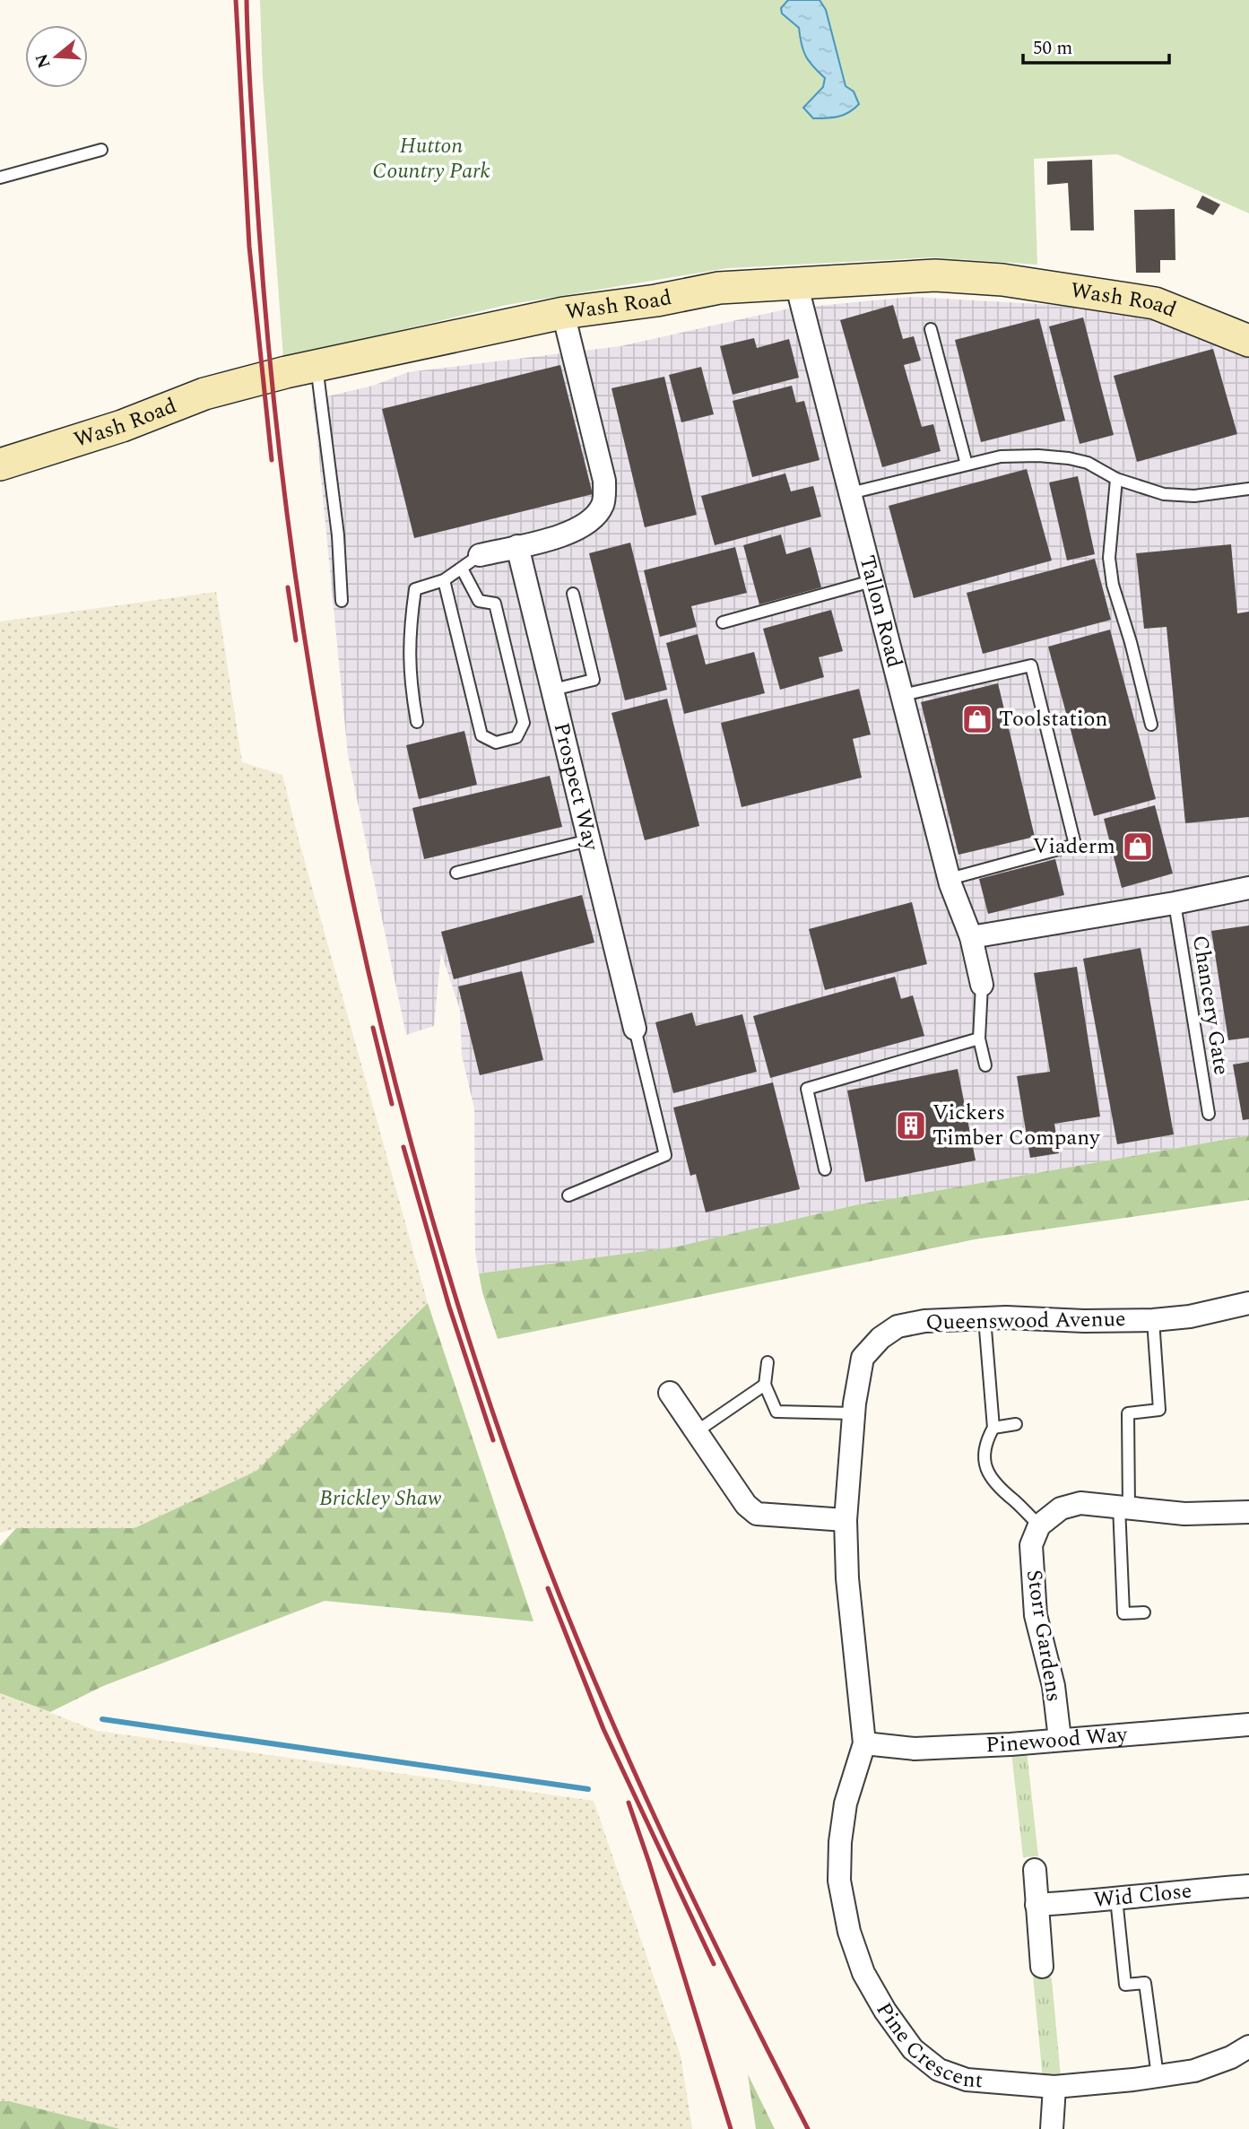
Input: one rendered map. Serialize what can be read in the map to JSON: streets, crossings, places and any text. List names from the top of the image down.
{
  "streets": {
    "street": [
      "Wash Road",
      "Tallon Road",
      "Prospect Way",
      "Queenswood Avenue",
      "Storr Gardens",
      "Pinewood Way",
      "Wid Close",
      "Pine Crescent"
    ],
    "lane": ["Chancery Gate"]
  },
  "crossings": [
    ["Wash Road", "Tallon Road"],
    ["Queenswood Avenue", "Pinewood Way"],
    ["Queenswood Avenue", "Pine Crescent"],
    ["Storr Gardens", "Pinewood Way"],
    ["Pinewood Way", "Pine Crescent"]
  ],
  "parks": ["Hutton Country Park", "Brickley Shaw"],
  "places": {
    "shop": ["Toolstation", "Viaderm"],
    "building": ["Vickers Timber Company"]
  },
  "scale_bar": "50 m",
  "north": "left"
}
